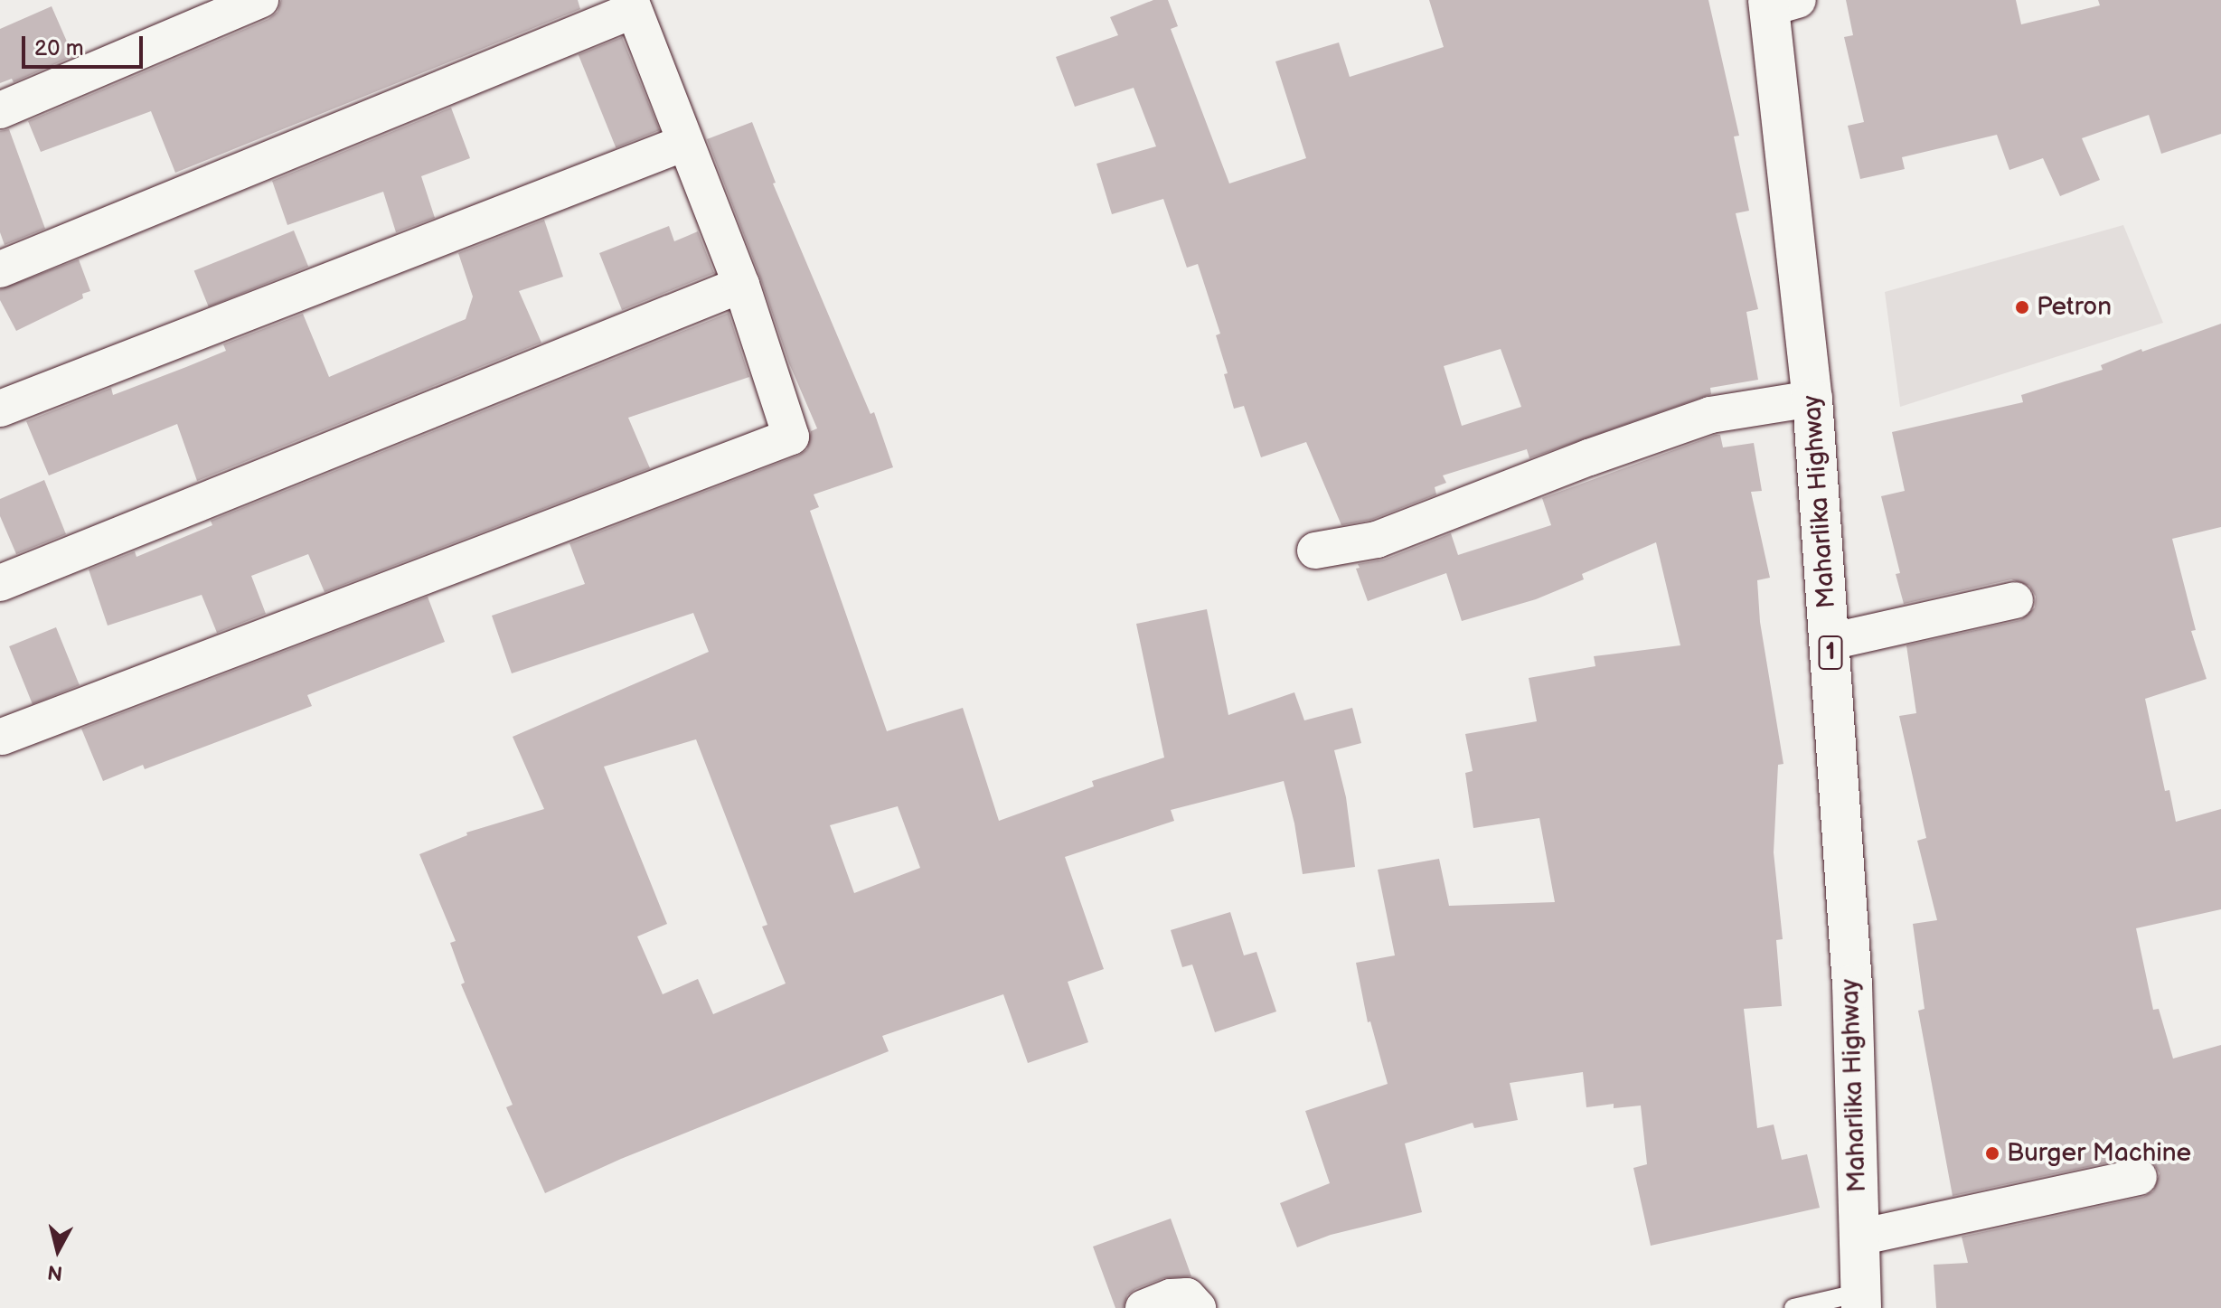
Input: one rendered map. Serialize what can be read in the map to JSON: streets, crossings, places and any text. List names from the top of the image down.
{
  "streets": {
    "highway": ["Maharlika Highway", "1"]
  },
  "places": ["Petron", "Burger Machine"],
  "scale_bar": "20 m",
  "north": "bottom"
}
